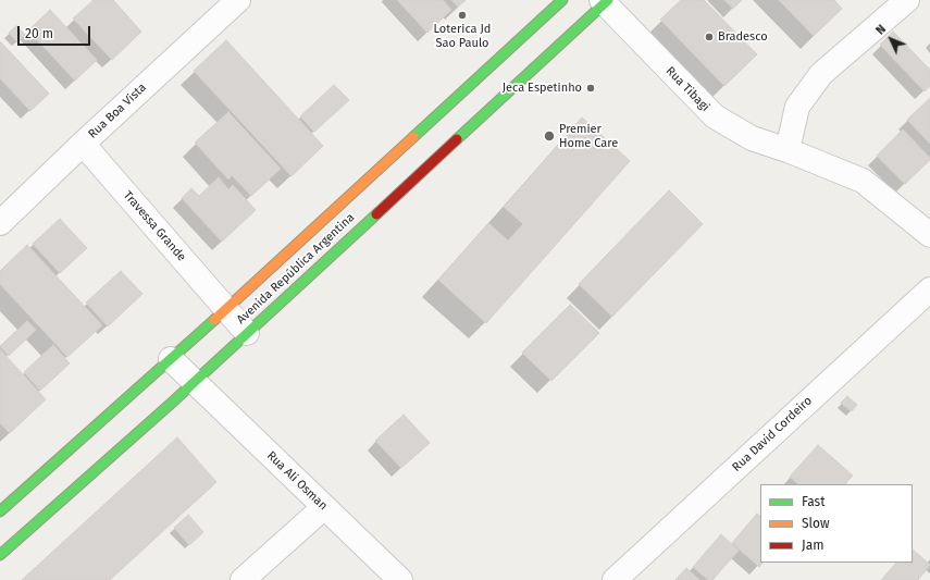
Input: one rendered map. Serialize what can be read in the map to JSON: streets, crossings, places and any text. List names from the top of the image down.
{
  "streets": {
    "main road": ["Avenida República Argentina"],
    "street": [
      "Rua Tibagi",
      "Rua Boa Vista",
      "Travessa Grande",
      "Rua David Cordeiro",
      "Rua Ali Osman"
    ]
  },
  "crossings": [
    ["Rua Tibagi", "Avenida República Argentina"],
    ["Rua Boa Vista", "Travessa Grande"],
    ["Travessa Grande", "Avenida República Argentina"],
    ["Avenida República Argentina", "Rua Ali Osman"]
  ],
  "places": [
    "Loterica Jd Sao Paulo",
    "Bradesco",
    "Jeca Espetinho",
    "Premier Home Care"
  ],
  "legend": ["Fast", "Slow", "Jam"],
  "scale_bar": "20 m",
  "north": "top left"
}
